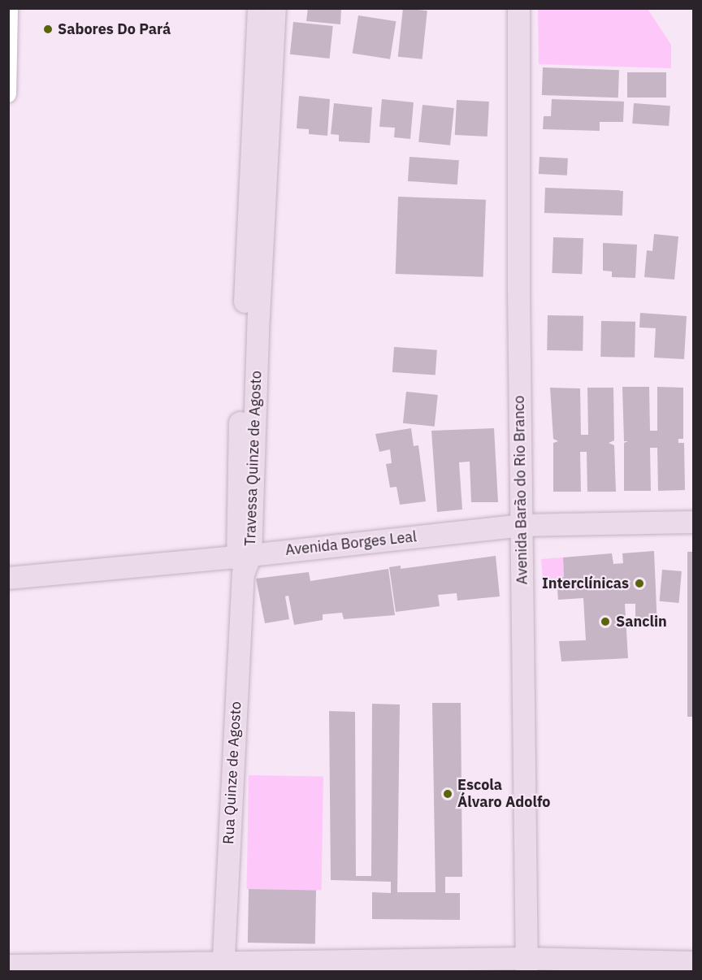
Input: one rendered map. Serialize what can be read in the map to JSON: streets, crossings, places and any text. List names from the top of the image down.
{
  "streets": {
    "street": [
      "Travessa Quinze de Agosto",
      "Avenida Barão do Rio Branco",
      "Avenida Borges Leal",
      "Rua Quinze de Agosto"
    ]
  },
  "crossings": [
    ["Travessa Quinze de Agosto", "Avenida Borges Leal"],
    ["Travessa Quinze de Agosto", "Rua Quinze de Agosto"],
    ["Avenida Barão do Rio Branco", "Avenida Borges Leal"],
    ["Avenida Borges Leal", "Rua Quinze de Agosto"]
  ],
  "places": [
    "Sabores Do Pará",
    "Interclínicas",
    "Sanclin",
    "Escola Álvaro Adolfo"
  ]
}
